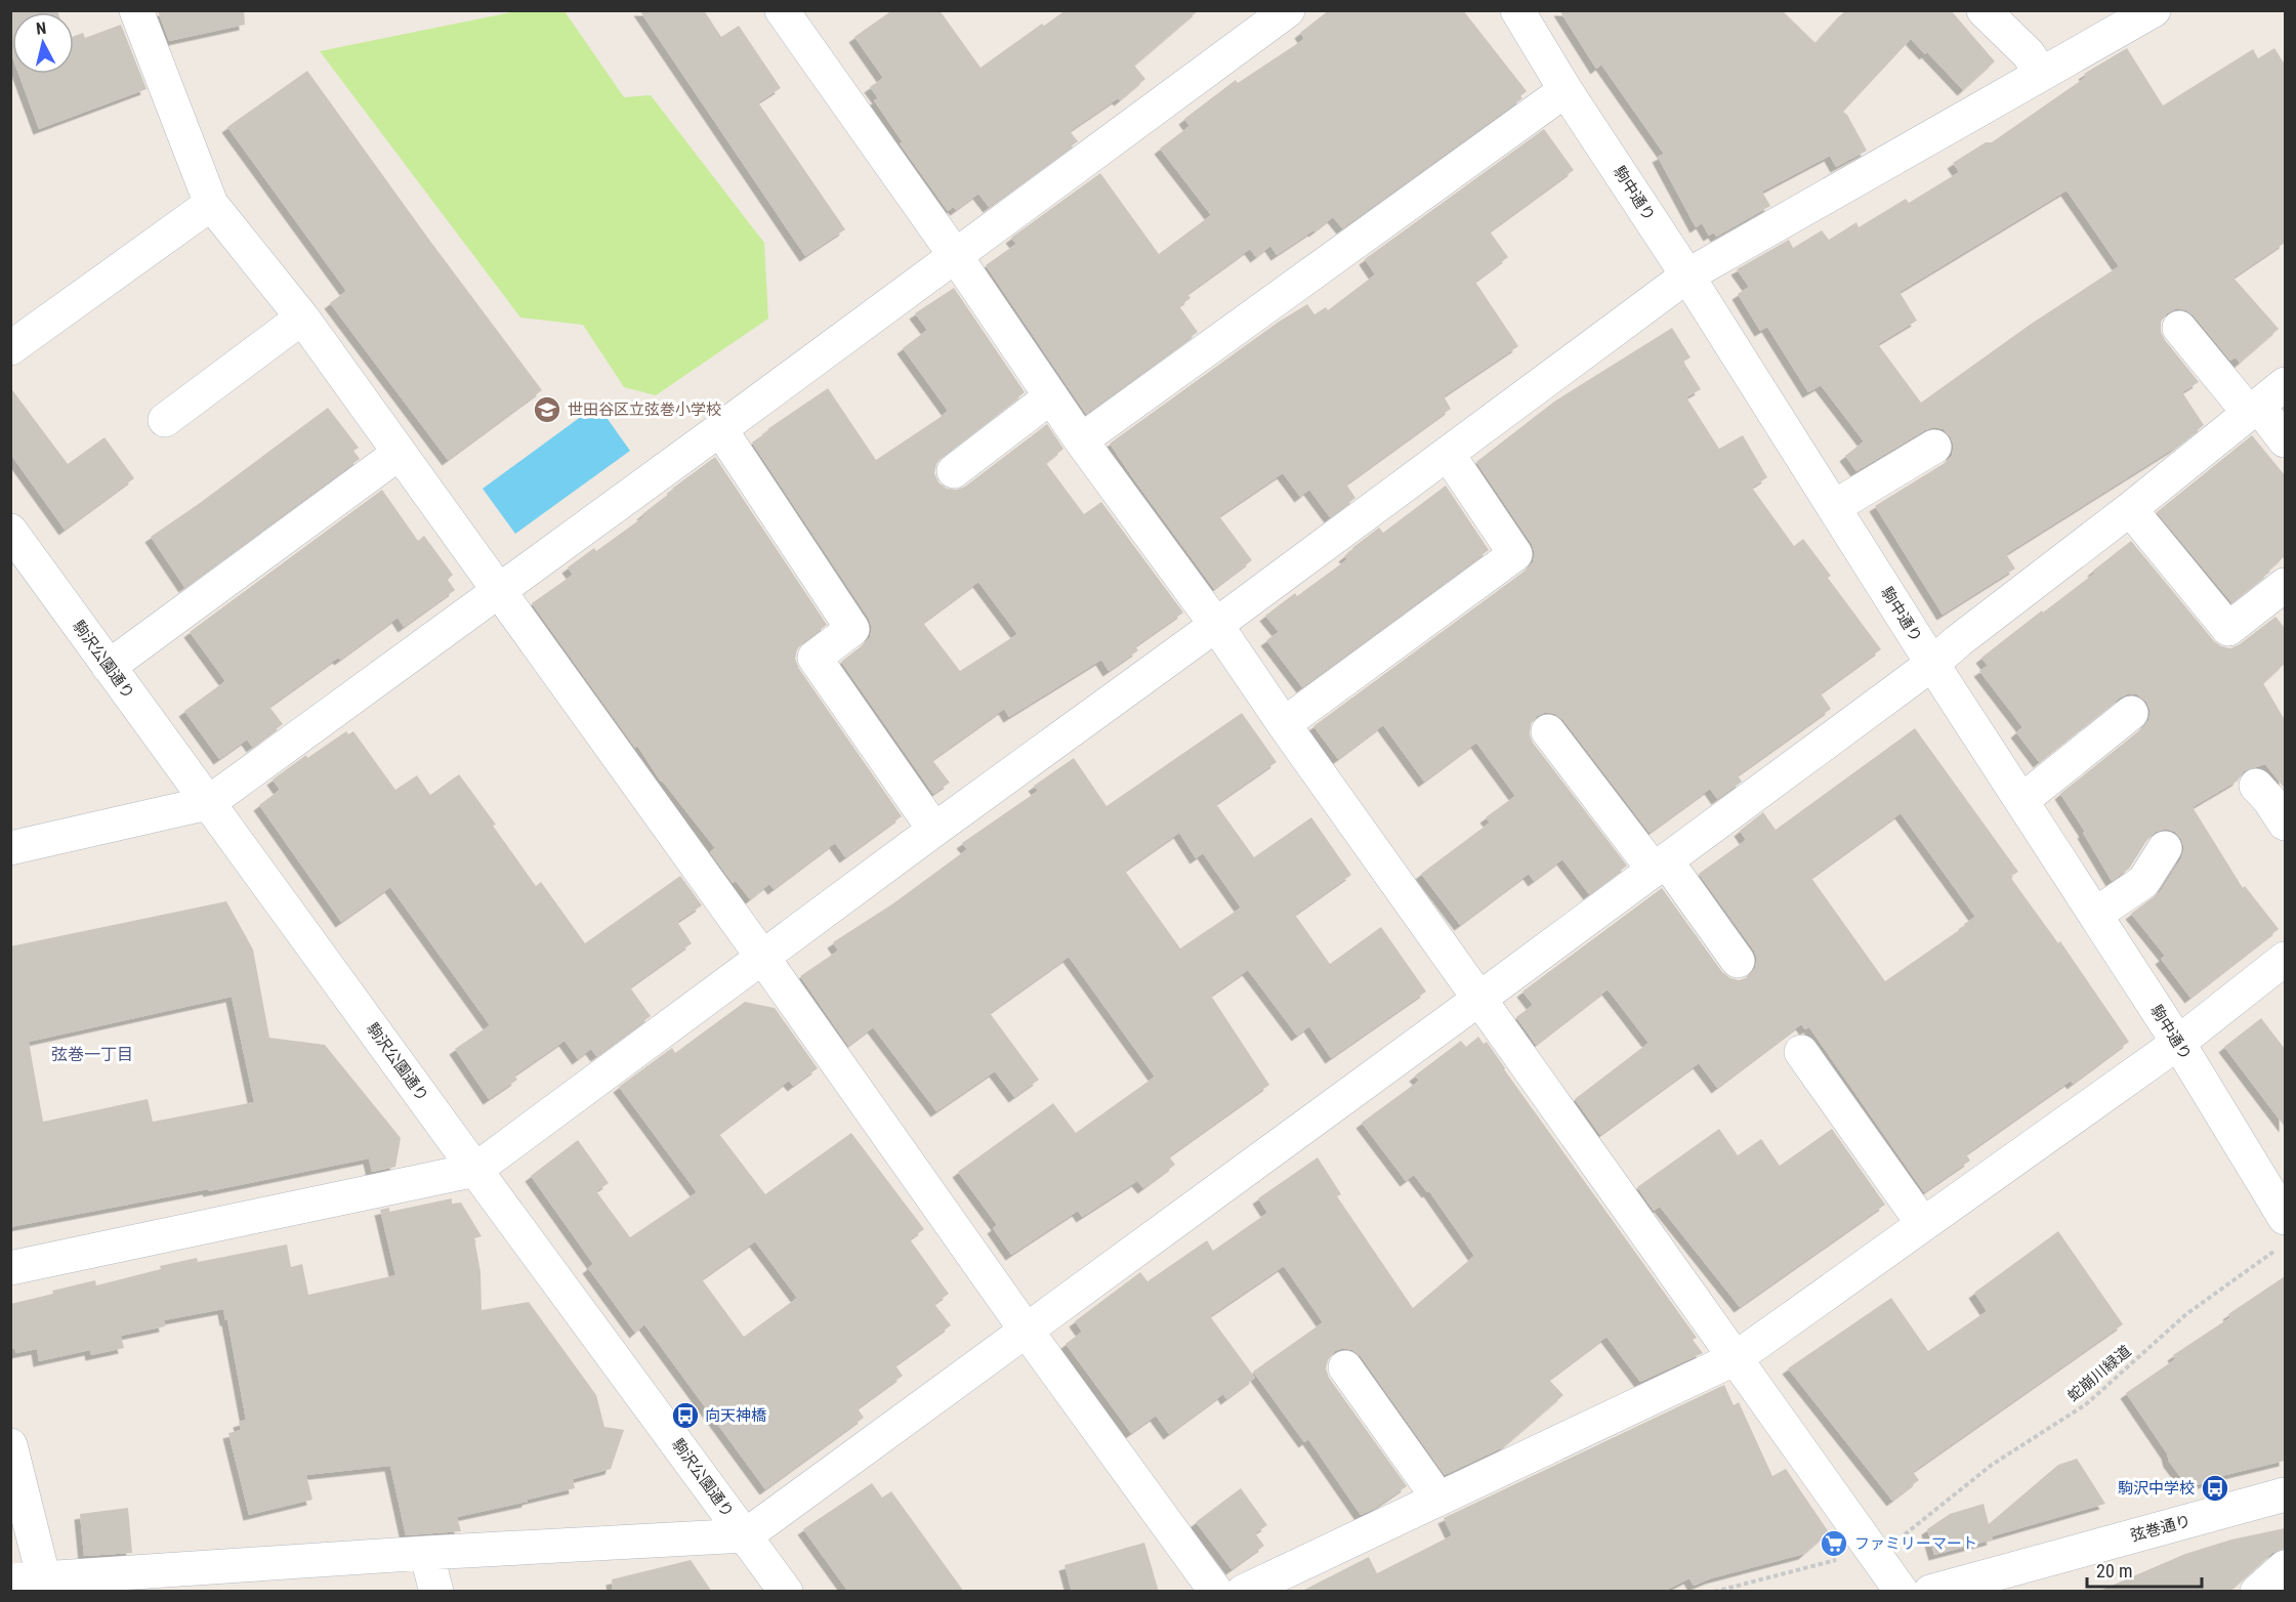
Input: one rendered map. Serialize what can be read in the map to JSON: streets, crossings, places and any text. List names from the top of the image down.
{
  "streets": {
    "street": ["駒中通り", "駒沢公園通り", "弦巻通り"],
    "path": ["蛇崩川緑道"]
  },
  "districts": ["弦巻一丁目"],
  "places": {
    "school or university": ["世田谷区立弦巻小学校"],
    "bus stop": ["向天神橋", "駒沢中学校"],
    "supermarket": ["ファミリーマート"]
  },
  "scale_bar": "20 m",
  "north": "top"
}
